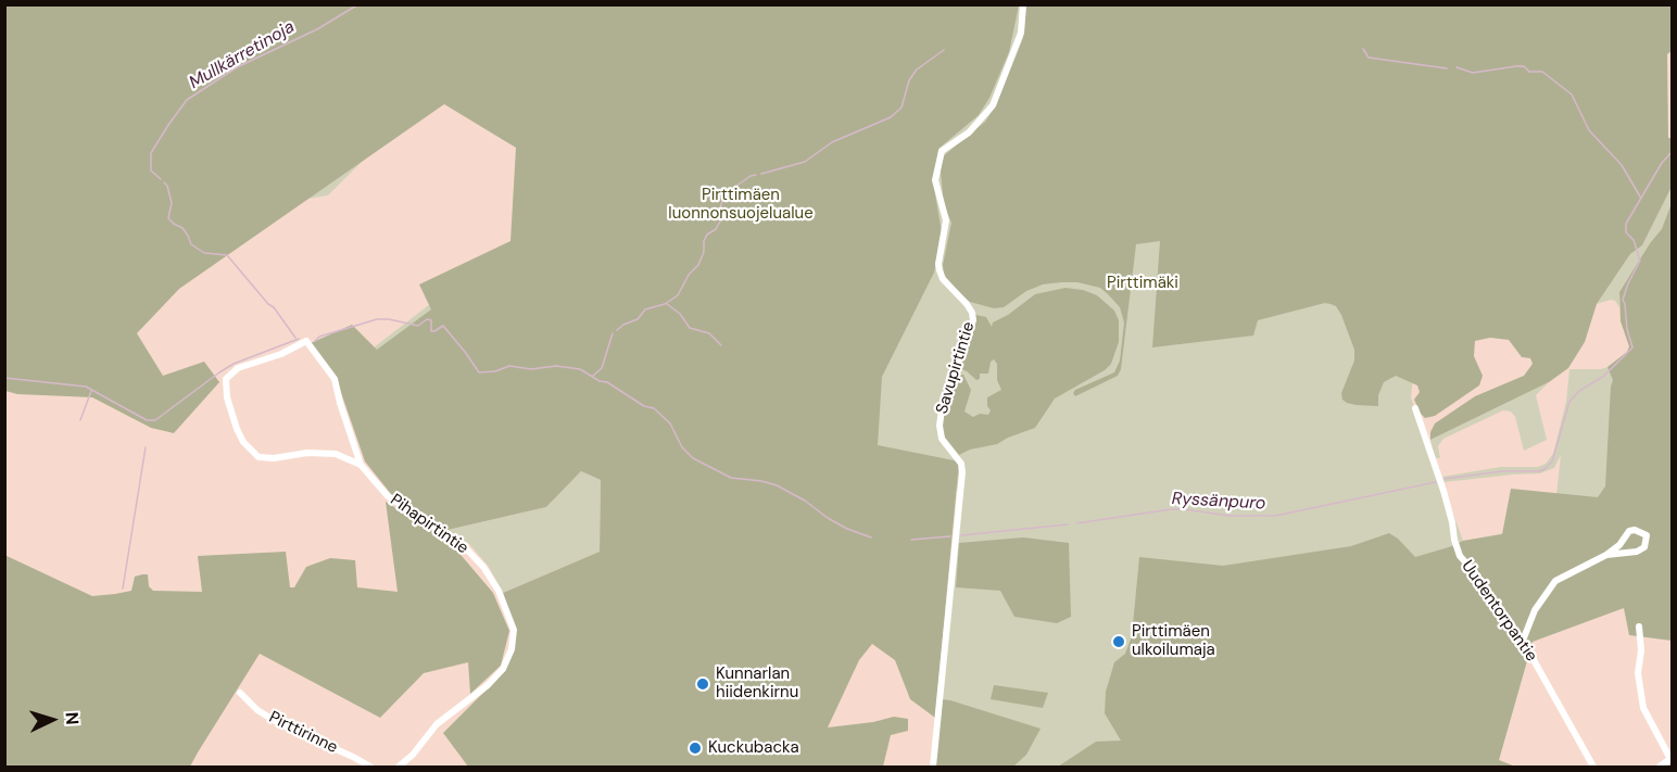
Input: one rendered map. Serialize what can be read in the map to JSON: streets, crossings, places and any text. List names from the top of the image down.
{
  "streets": {
    "street": [
      "Savupirtintie",
      "Pihapirtintie",
      "Uudentorpantie",
      "Pirttirinne"
    ]
  },
  "water": ["Mullkärretinoja", "Ryssänpuro"],
  "parks": ["Pirttimäen luonnonsuojelualue", "Pirttimäki"],
  "places": ["Pirttimäen ulkoilumaja", "Kunnarlan hiidenkirnu", "Kuckubacka"],
  "north": "right"
}
